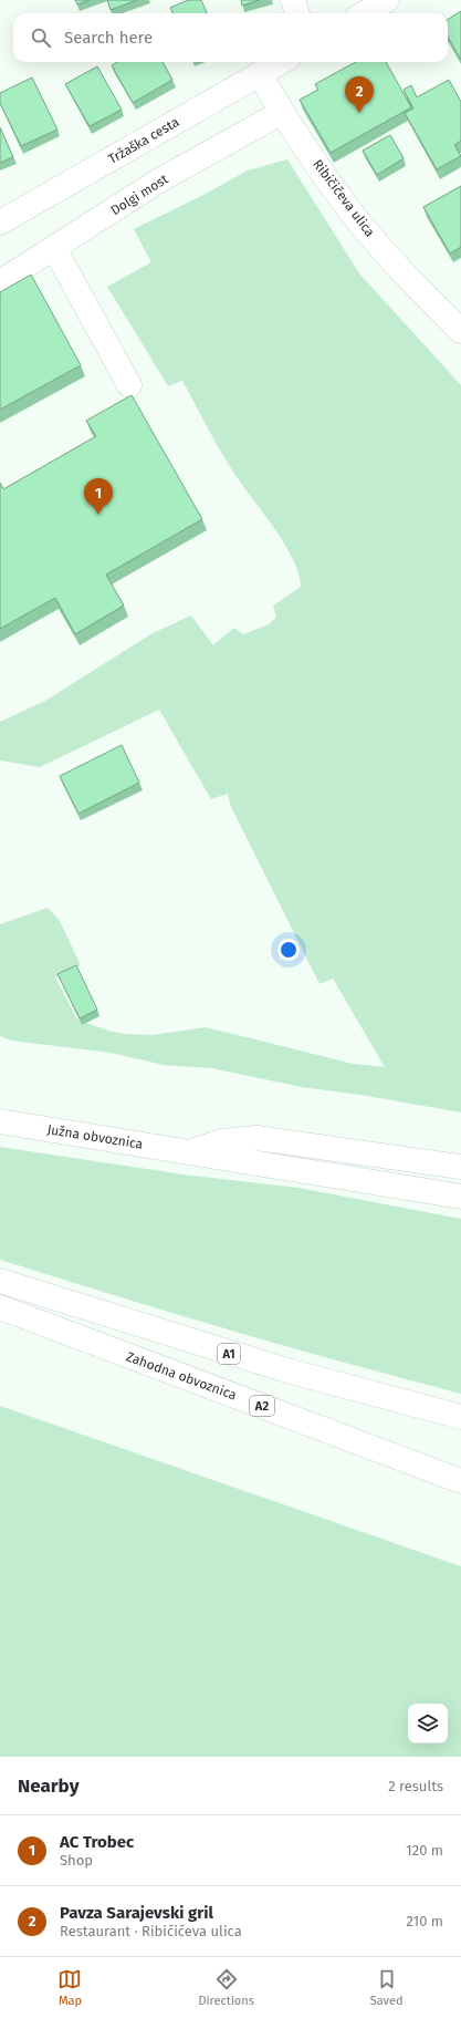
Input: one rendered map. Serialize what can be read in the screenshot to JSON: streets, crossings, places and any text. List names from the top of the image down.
{
  "streets": {
    "main road": [
      "Tržaška cesta",
      "Dolgi most",
      "Ribičičeva ulica",
      "Južna obvoznica",
      "A1",
      "Zahodna obvoznica",
      "A2"
    ]
  },
  "crossings": [
    ["Tržaška cesta", "Ribičičeva ulica"],
    ["Dolgi most", "Ribičičeva ulica"]
  ],
  "page": {
    "search": "Search here",
    "pins": ["2", "1"],
    "heading": ["Nearby", "2 results"],
    "list": [
      {
        "mark": "1",
        "name": "AC Trobec",
        "note": "Shop",
        "value": "120 m"
      },
      {
        "mark": "2",
        "name": "Pavza Sarajevski gril",
        "note": "Restaurant · Ribičičeva ulica",
        "value": "210 m"
      }
    ],
    "nav": ["Map", "Directions", "Saved"]
  }
}
